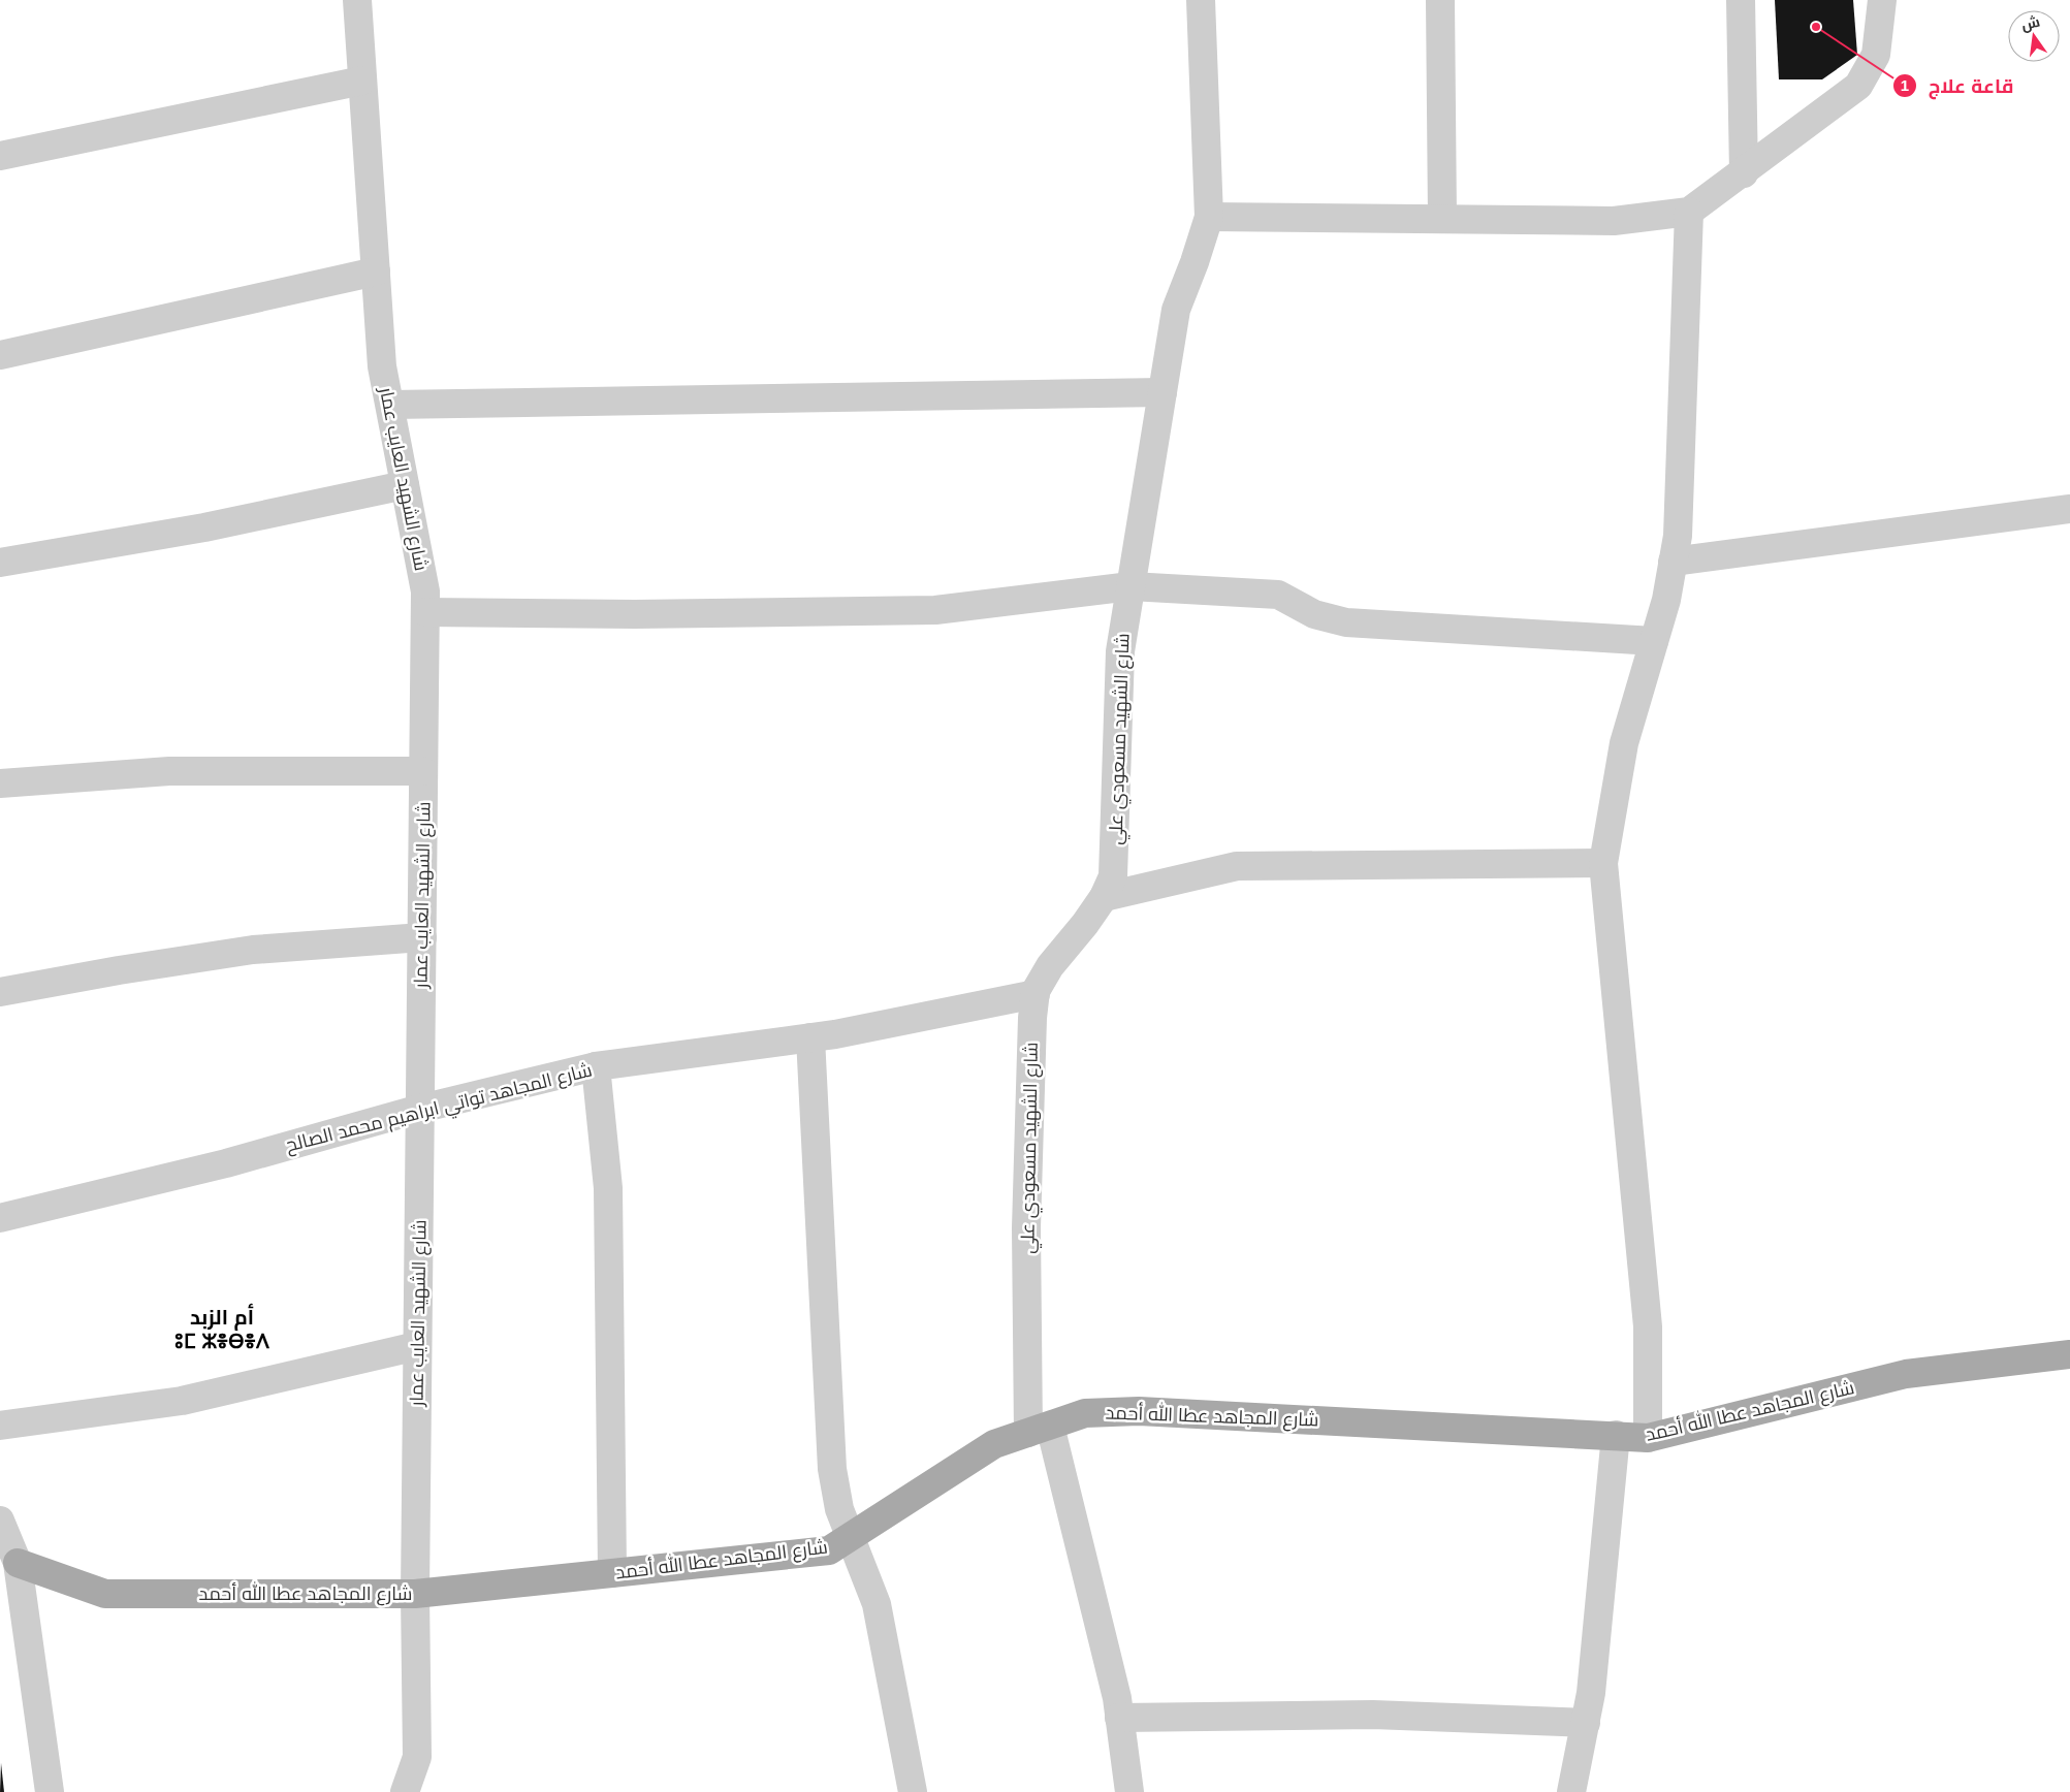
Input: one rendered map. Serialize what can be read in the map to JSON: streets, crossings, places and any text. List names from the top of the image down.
{
  "streets": {
    "main road": ["شارع المجاهد عطا الله أحمد"],
    "street": ["شارع الشهيد العايب عمار", "شارع الشهيد مسعودي علي", "شارع المجاهد تواتي ابراهيم محمد الصالح"]
  },
  "crossings": [
    ["شارع الشهيد العايب عمار", "شارع المجاهد تواتي ابراهيم محمد الصالح"],
    ["شارع الشهيد العايب عمار", "شارع المجاهد عطا الله أحمد"],
    ["شارع الشهيد مسعودي علي", "شارع المجاهد تواتي ابراهيم محمد الصالح"],
    ["شارع الشهيد مسعودي علي", "شارع المجاهد عطا الله أحمد"]
  ],
  "districts": ["أم الزبد ⵓⵎ ⵣⴻⴱⴻⴷ"],
  "places": ["قاعة علاج"],
  "north": "top"
}
